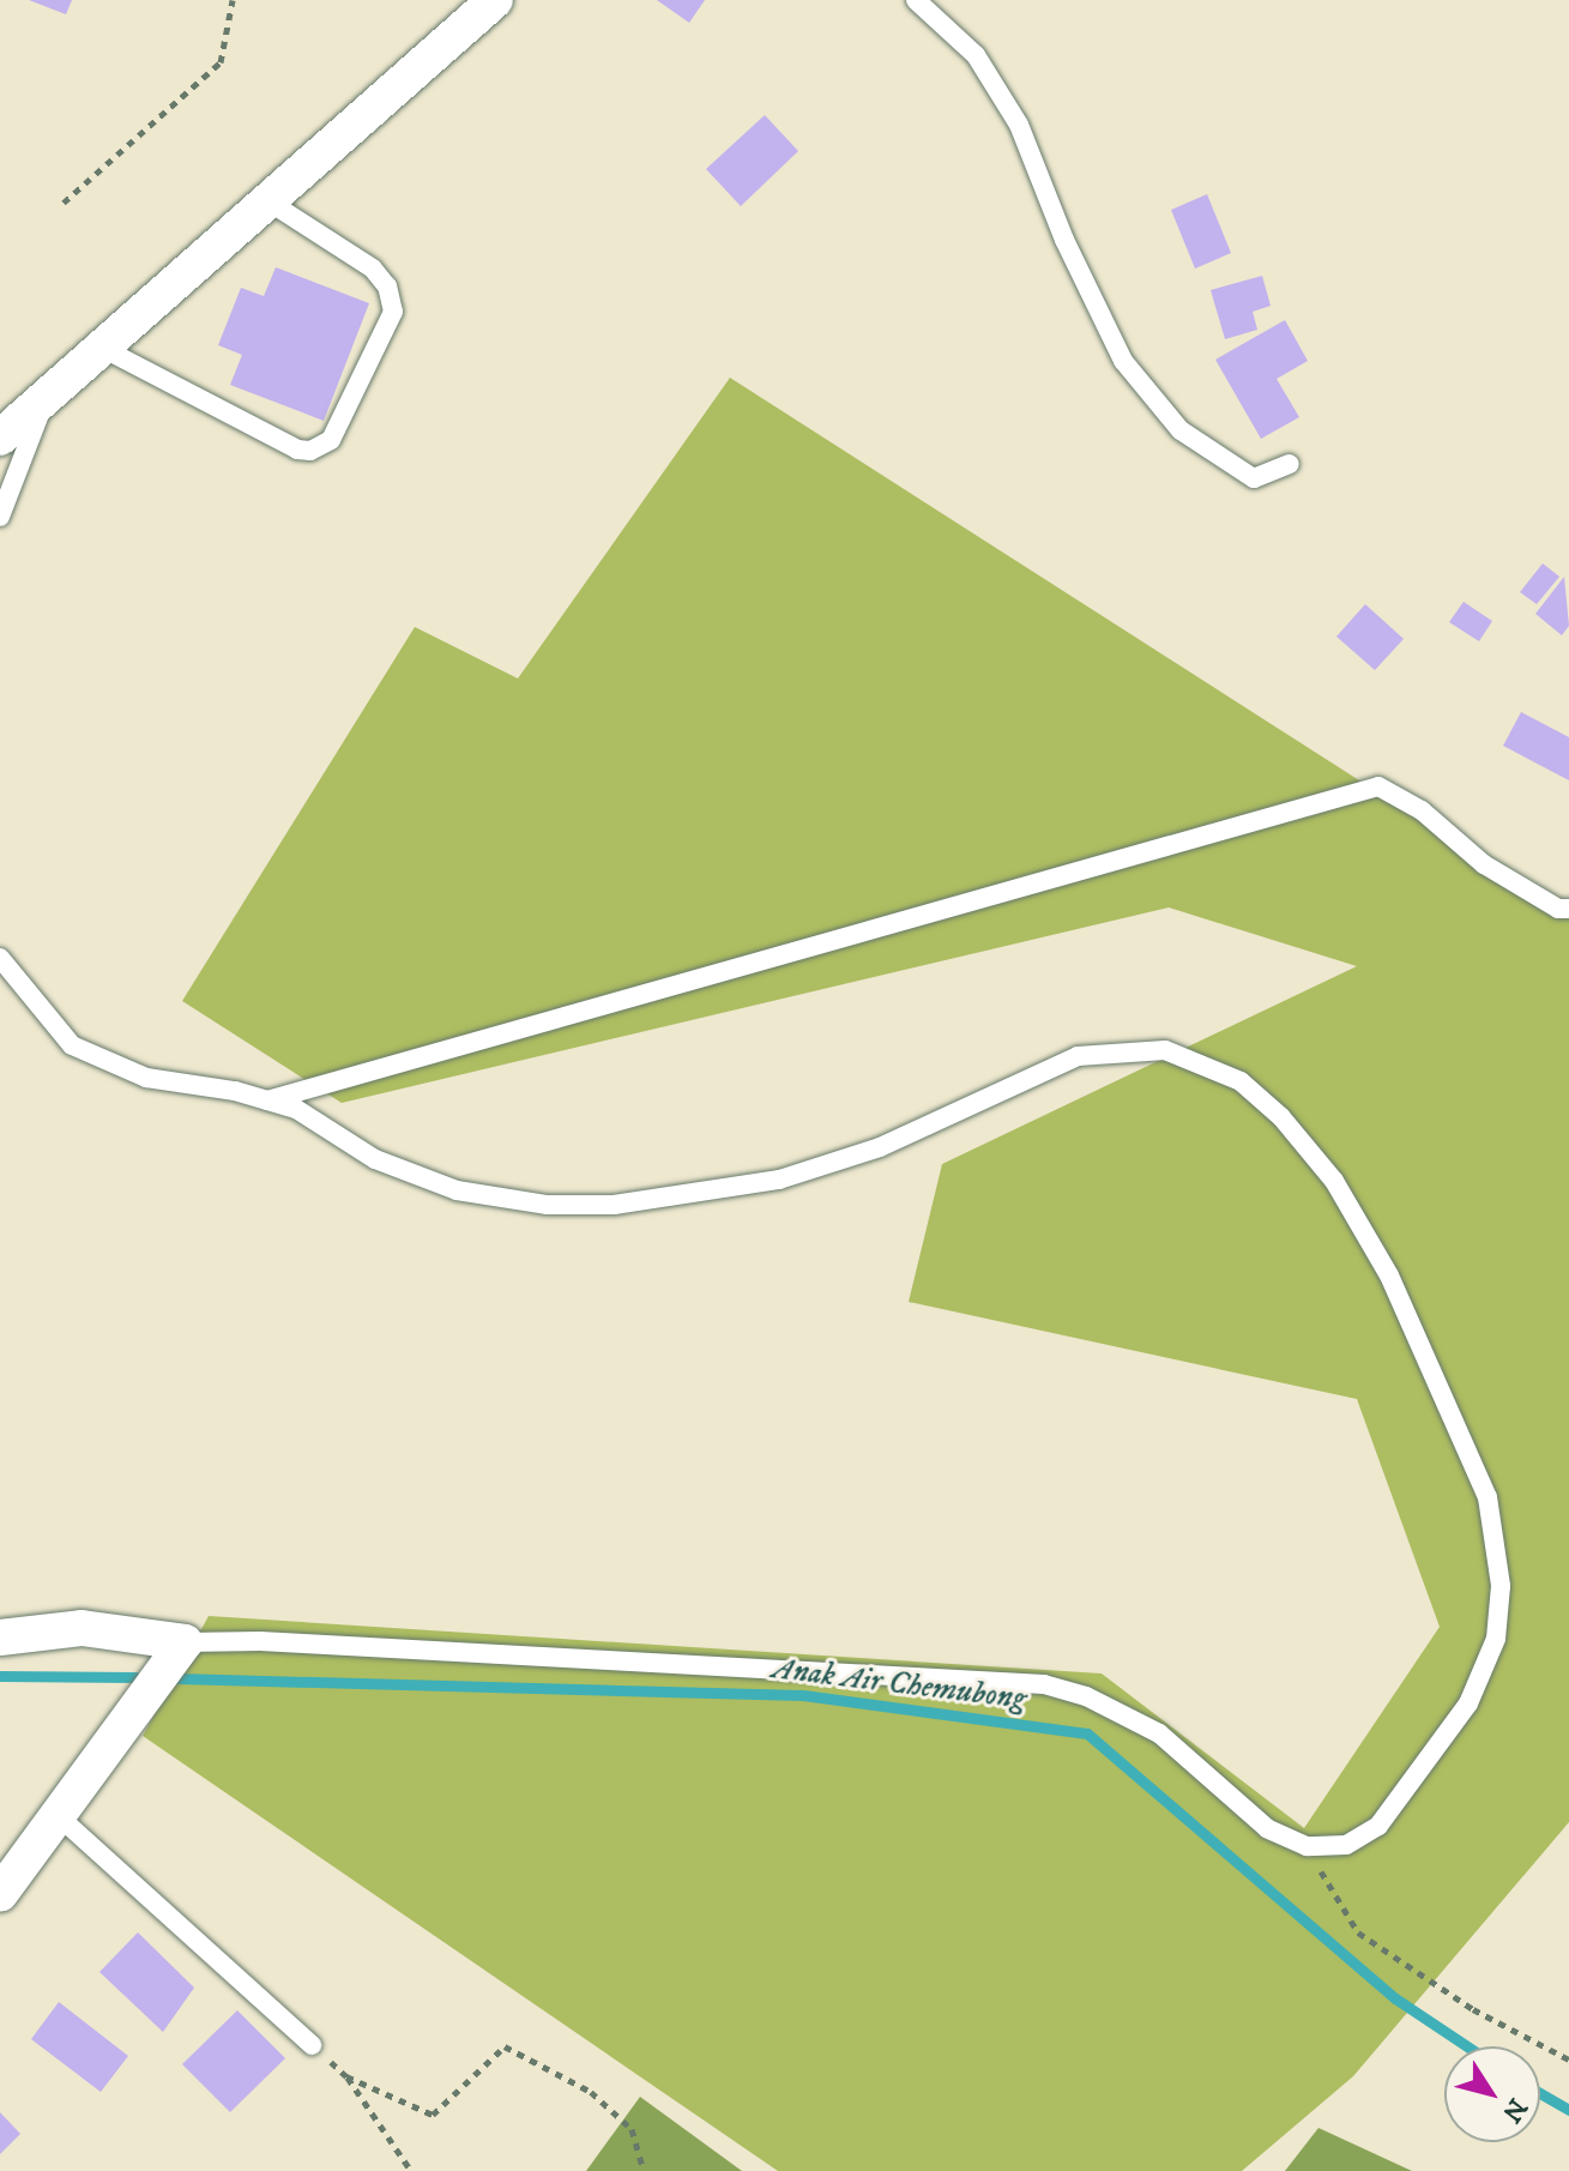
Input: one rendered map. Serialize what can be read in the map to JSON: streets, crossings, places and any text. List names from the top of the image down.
{
  "water": ["Anak Air Chemubong"],
  "north": "bottom right"
}
